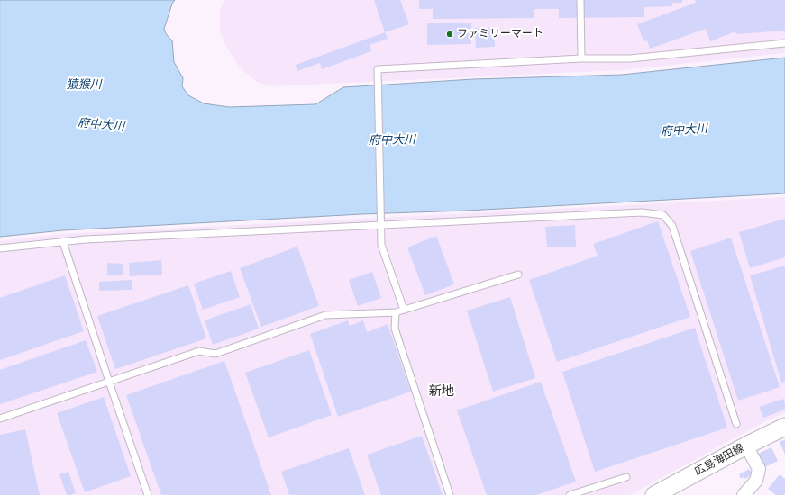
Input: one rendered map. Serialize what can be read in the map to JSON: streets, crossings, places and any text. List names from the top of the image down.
{
  "streets": {
    "main road": ["広島海田線"]
  },
  "districts": ["新地"],
  "water": ["猿猴川", "府中大川"],
  "places": ["ファミリーマート"]
}
